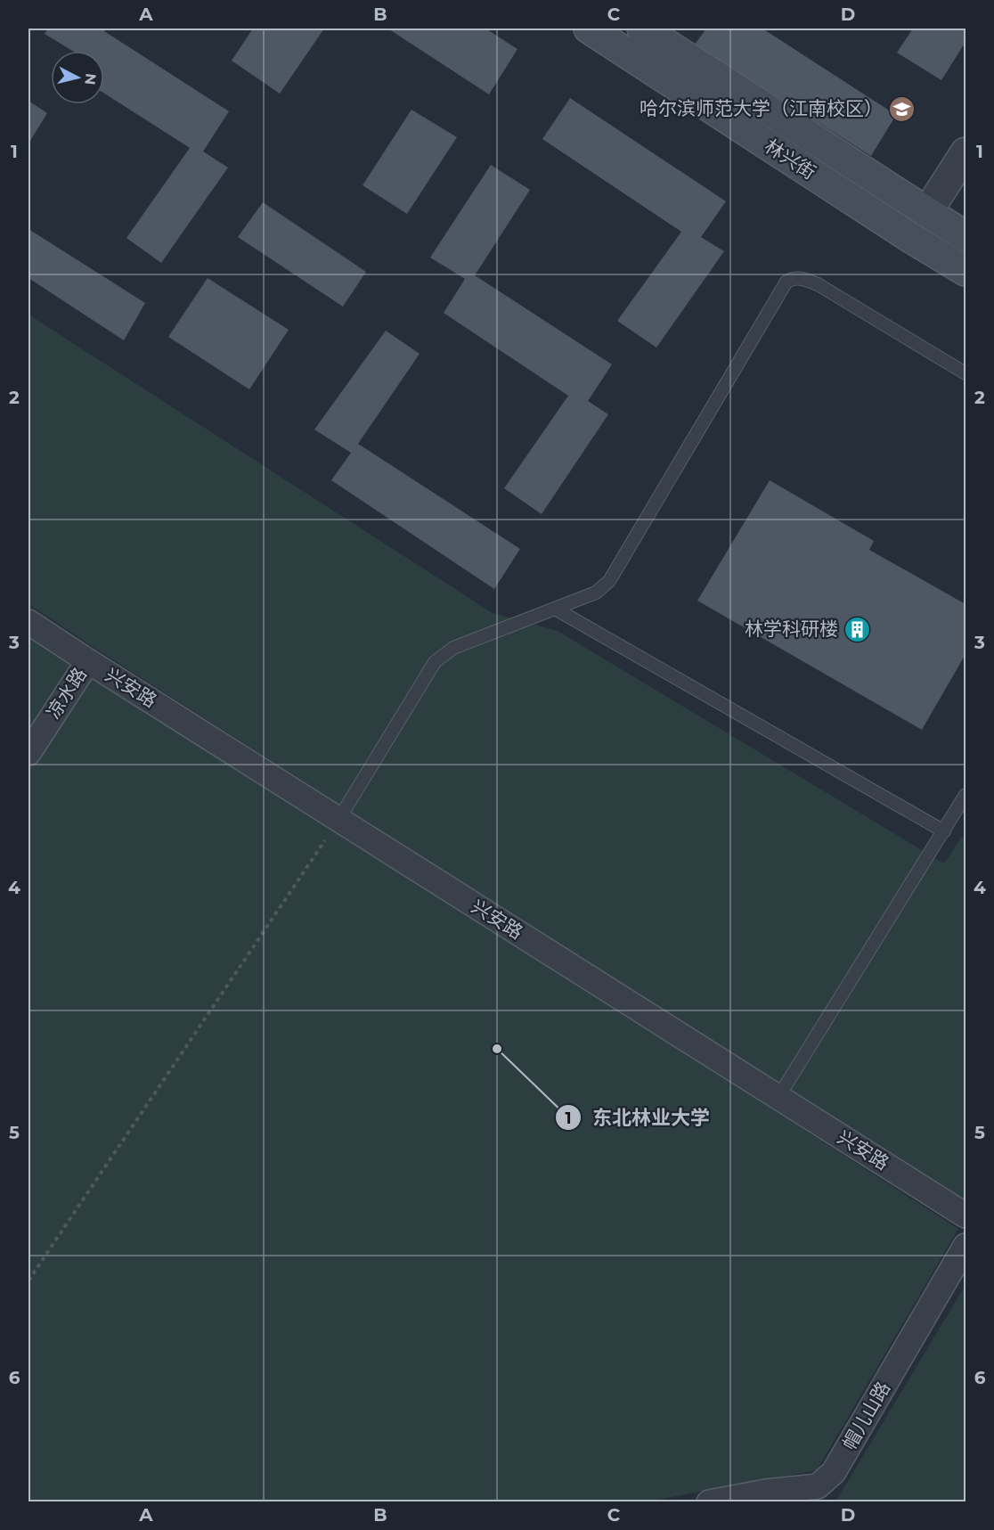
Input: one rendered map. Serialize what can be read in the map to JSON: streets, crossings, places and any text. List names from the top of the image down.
{
  "streets": {
    "main road": ["林兴街"],
    "street": ["兴安路", "凉水路", "帽儿山路"]
  },
  "crossings": [
    ["兴安路", "凉水路"]
  ],
  "places": {
    "school or university": ["哈尔滨师范大学（江南校区）"],
    "building": ["林学科研楼"],
    "other": ["东北林业大学"]
  },
  "north": "right",
  "grid": {
    "columns": [
      "A",
      "B",
      "C",
      "D"
    ],
    "rows": [
      "1",
      "2",
      "3",
      "4",
      "5",
      "6"
    ]
  }
}
